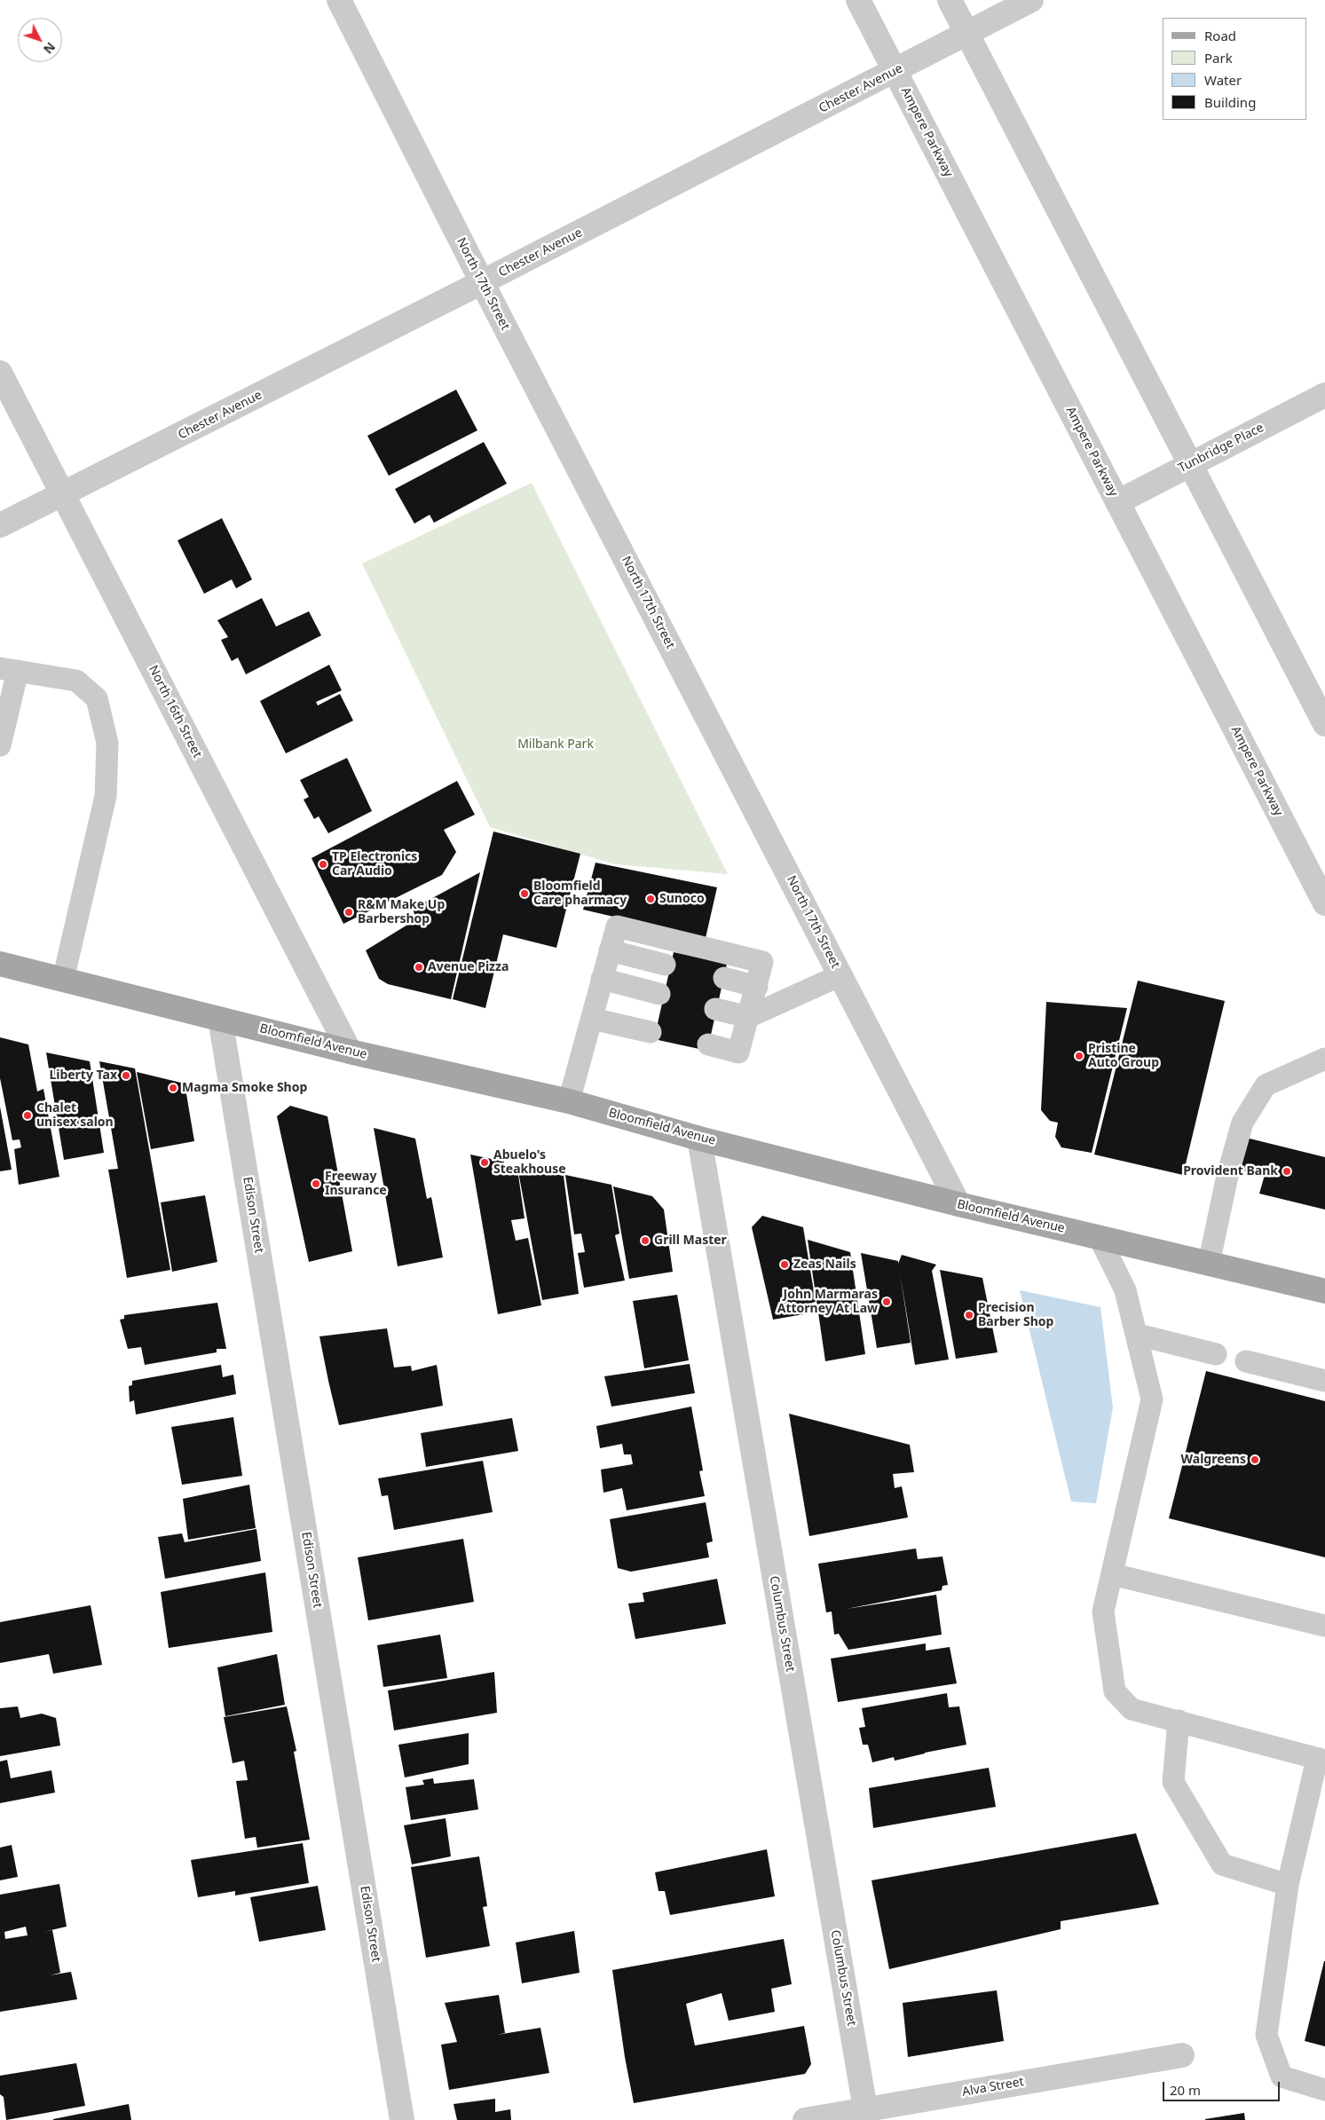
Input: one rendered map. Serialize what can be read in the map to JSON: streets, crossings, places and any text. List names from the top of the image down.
{
  "streets": {
    "main road": ["Bloomfield Avenue"],
    "street": [
      "Chester Avenue",
      "Ampere Parkway",
      "North 17th Street",
      "Tunbridge Place",
      "North 16th Street",
      "Edison Street",
      "Columbus Street",
      "Alva Street"
    ]
  },
  "crossings": [
    ["Chester Avenue", "Ampere Parkway"],
    ["Chester Avenue", "North 17th Street"],
    ["Chester Avenue", "North 16th Street"],
    ["Ampere Parkway", "Tunbridge Place"],
    ["North 17th Street", "Bloomfield Avenue"],
    ["North 16th Street", "Bloomfield Avenue"],
    ["Bloomfield Avenue", "Edison Street"],
    ["Bloomfield Avenue", "Columbus Street"],
    ["Columbus Street", "Alva Street"]
  ],
  "parks": ["Milbank Park"],
  "places": [
    "TP Electronics Car Audio",
    "Bloomfield Care pharmacy",
    "Sunoco",
    "R&M Make Up Barbershop",
    "Avenue Pizza",
    "Pristine Auto Group",
    "Liberty Tax",
    "Magma Smoke Shop",
    "Chalet unisex salon",
    "Abuelo's Steakhouse",
    "Provident Bank",
    "Freeway Insurance",
    "Grill Master",
    "Zeas Nails",
    "John Marmaras Attorney At Law",
    "Precision Barber Shop",
    "Walgreens"
  ],
  "legend": [
    "Road",
    "Park",
    "Water",
    "Building"
  ],
  "scale_bar": "20 m",
  "north": "bottom right"
}
